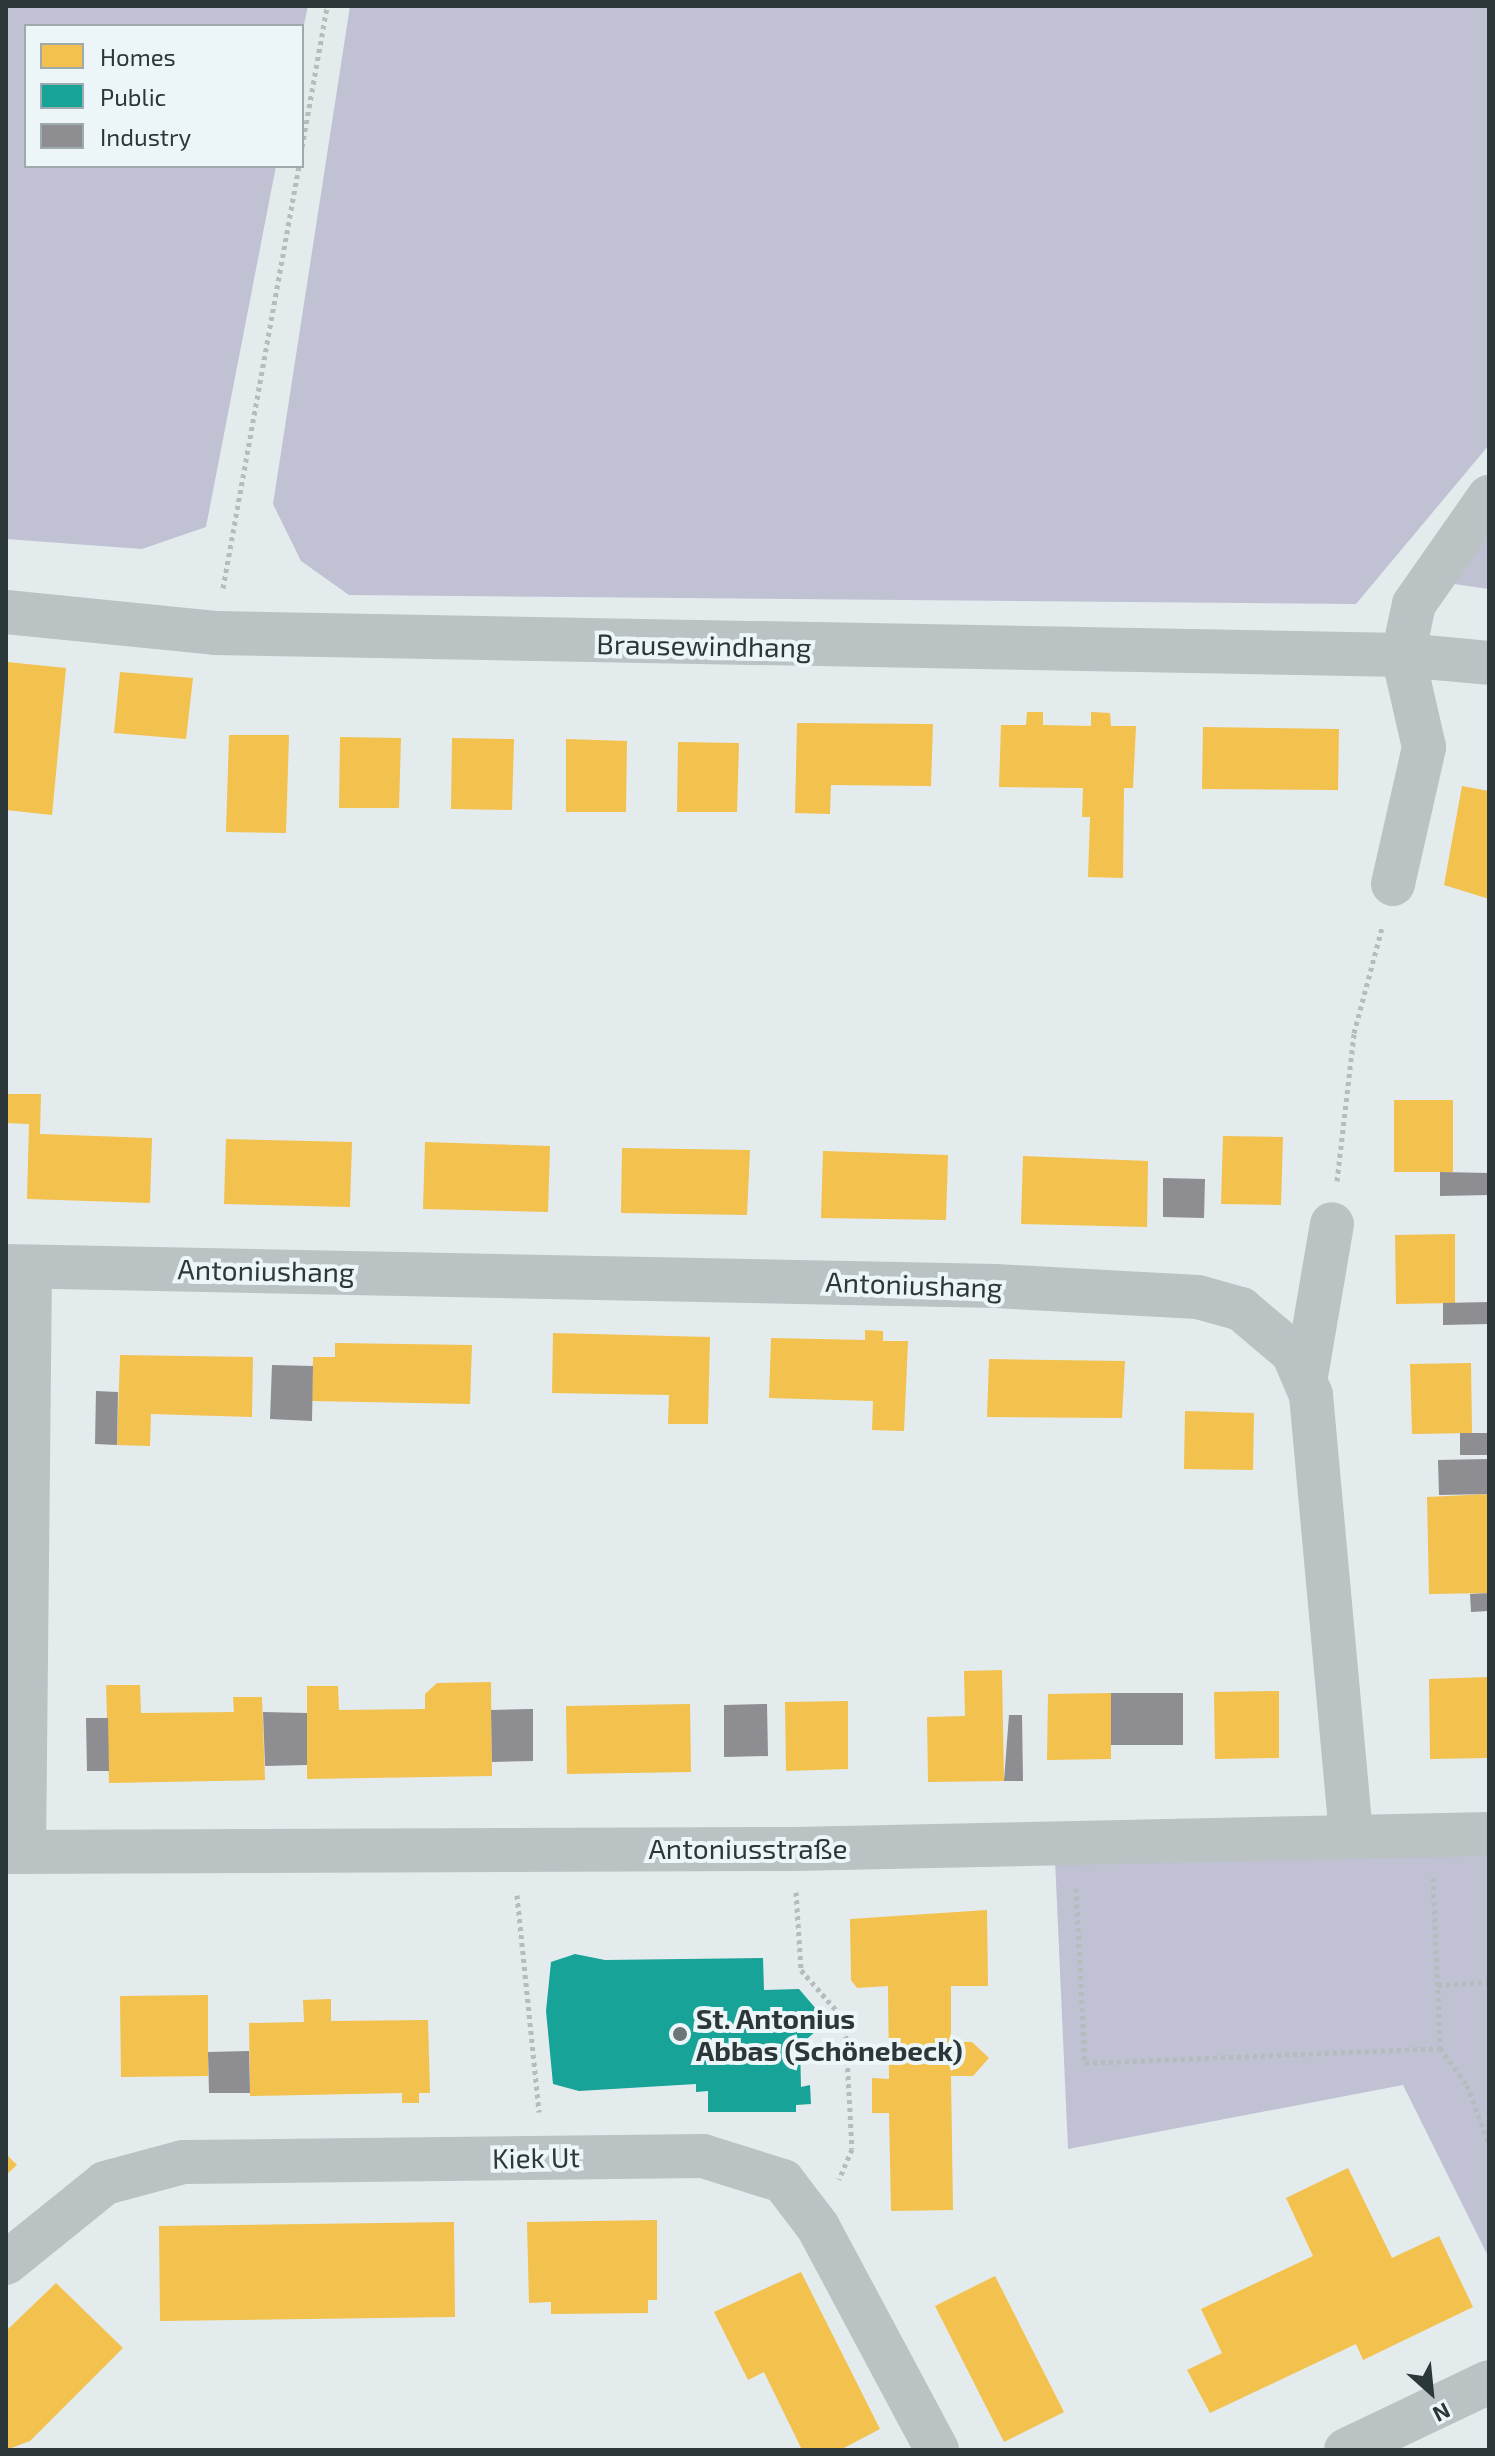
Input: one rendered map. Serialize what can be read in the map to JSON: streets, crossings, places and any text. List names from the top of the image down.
{
  "streets": {
    "street": [
      "Brausewindhang",
      "Antoniushang",
      "Antoniusstraße",
      "Kiek Ut"
    ]
  },
  "crossings": [
    ["Antoniushang", "Antoniusstraße"]
  ],
  "places": ["St. Antonius Abbas (Schönebeck)"],
  "legend": ["Homes", "Public", "Industry"],
  "north": "bottom right"
}
